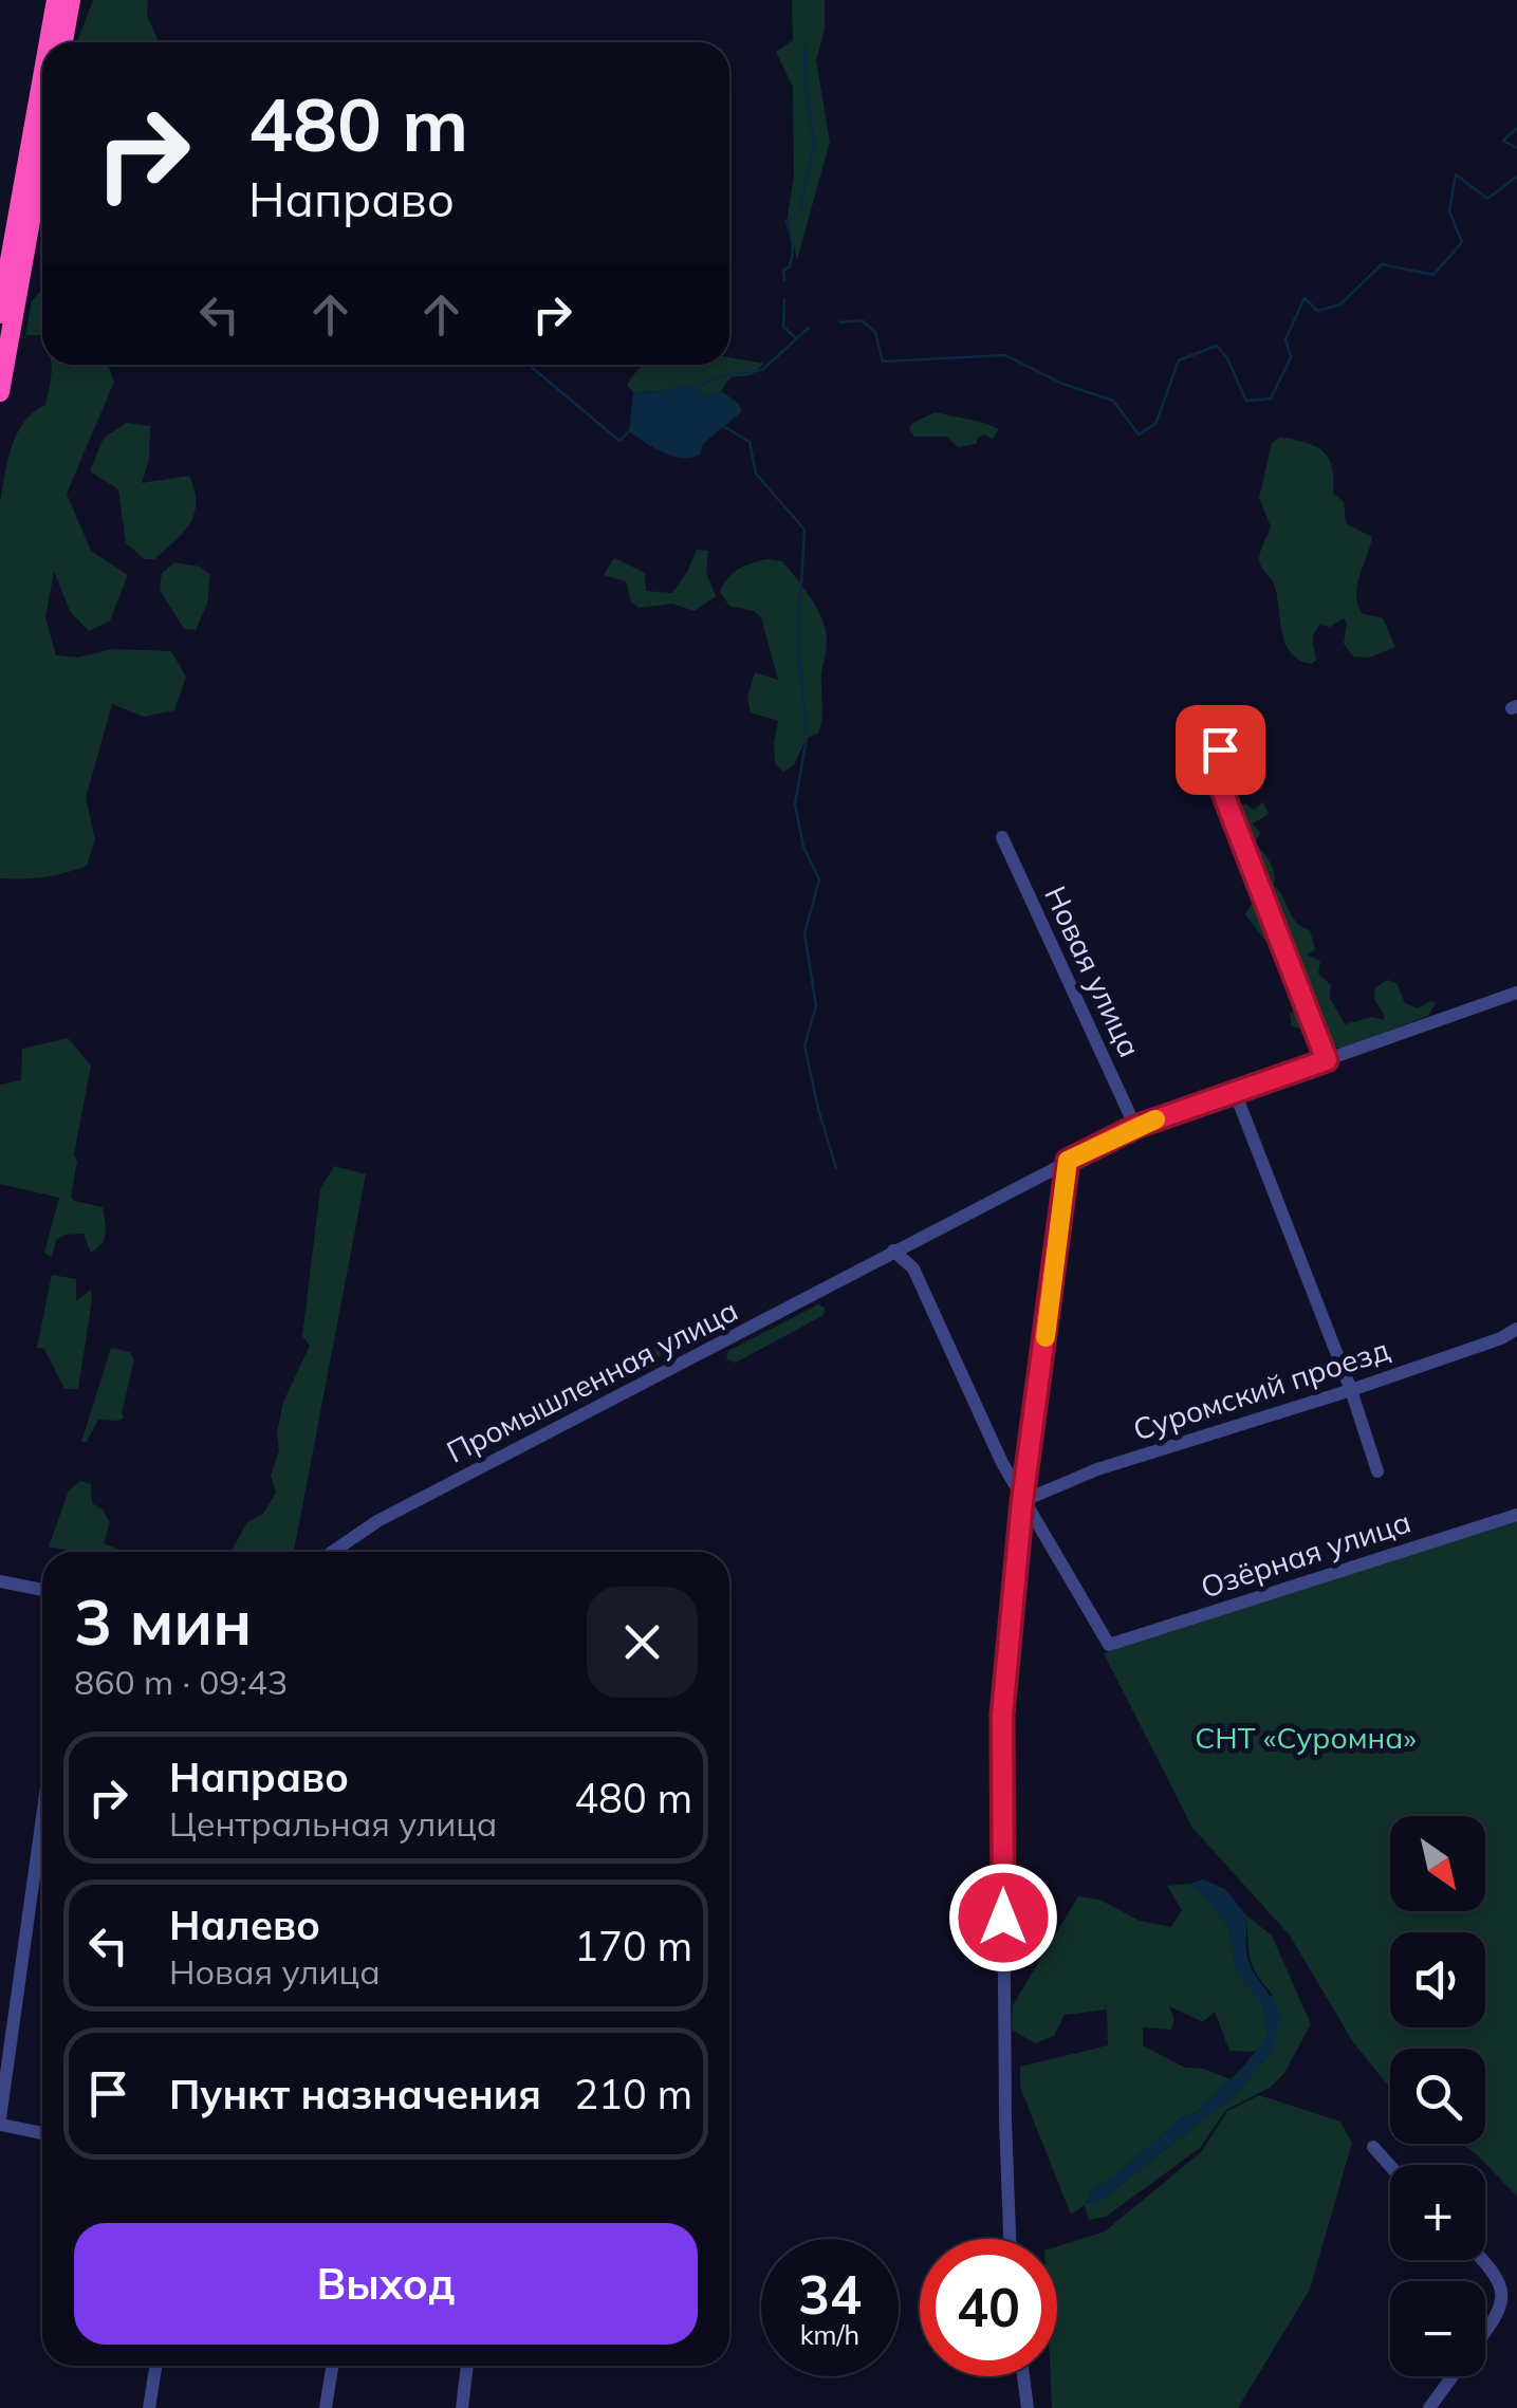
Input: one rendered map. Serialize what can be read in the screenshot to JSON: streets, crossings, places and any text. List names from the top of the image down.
{
  "streets": {
    "street": [
      "Новая улица",
      "Промышленная улица",
      "Суромский проезд",
      "Озёрная улица"
    ]
  },
  "crossings": [
    ["Новая улица", "Промышленная улица"],
    ["Суромский проезд", "Озёрная улица"]
  ],
  "parks": ["СНТ «Суромна»"],
  "north": "bottom right",
  "page": {
    "turn": ["480 m", "Направо"],
    "heading": ["3 мин", "860 m · 09:43"],
    "list": [
      {
        "name": "Направо",
        "note": "Центральная улица",
        "value": "480 m"
      },
      {
        "name": "Налево",
        "note": "Новая улица",
        "value": "170 m"
      },
      {
        "name": "Пункт назначения",
        "value": "210 m"
      }
    ],
    "map_buttons": ["+", "−"],
    "buttons": "Выход",
    "speed": "34 km/h",
    "limit": "40"
  }
}
